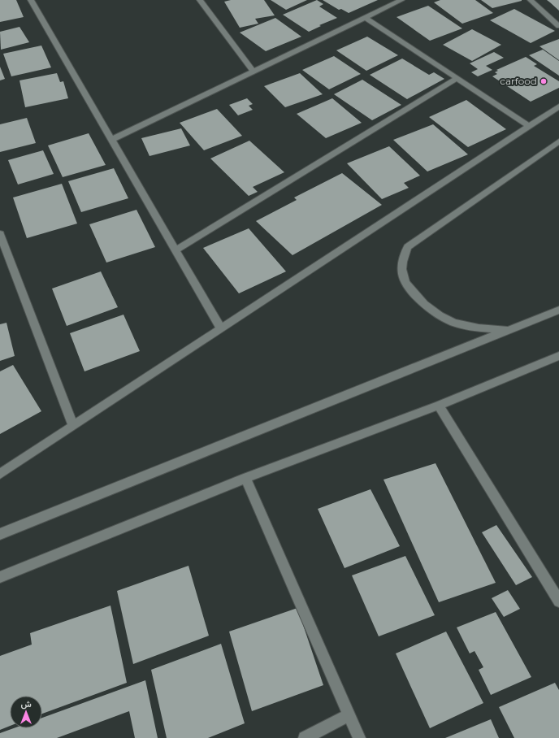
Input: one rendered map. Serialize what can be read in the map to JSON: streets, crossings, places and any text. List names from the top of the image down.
{
  "places": ["carfood"],
  "north": "top"
}
